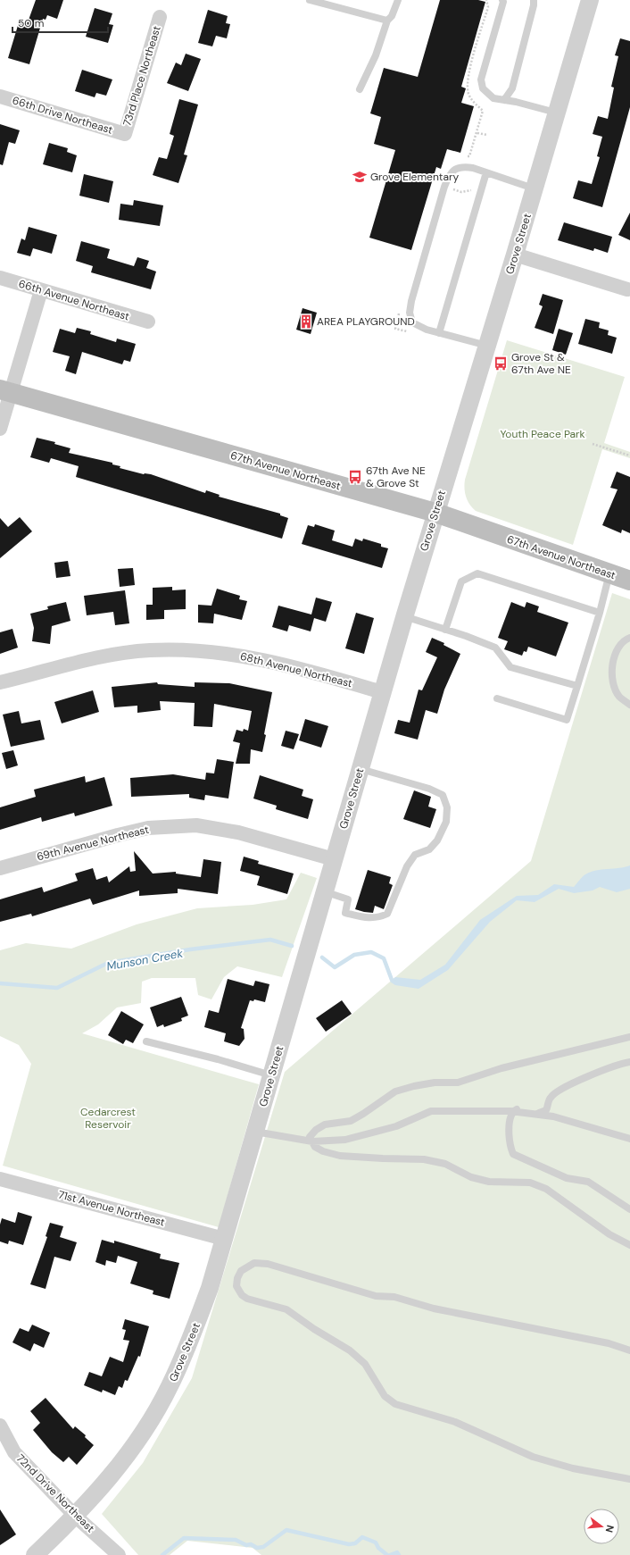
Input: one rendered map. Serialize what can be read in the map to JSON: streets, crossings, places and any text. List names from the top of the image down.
{
  "streets": {
    "main road": ["67th Avenue Northeast"],
    "street": [
      "73rd Place Northeast",
      "66th Drive Northeast",
      "Grove Street",
      "66th Avenue Northeast",
      "68th Avenue Northeast",
      "69th Avenue Northeast",
      "71st Avenue Northeast",
      "72nd Drive Northeast"
    ]
  },
  "crossings": [
    ["73rd Place Northeast", "66th Drive Northeast"],
    ["Grove Street", "67th Avenue Northeast"],
    ["Grove Street", "68th Avenue Northeast"],
    ["Grove Street", "69th Avenue Northeast"],
    ["Grove Street", "71st Avenue Northeast"],
    ["Grove Street", "72nd Drive Northeast"]
  ],
  "water": ["Munson Creek"],
  "parks": ["Youth Peace Park", "Cedarcrest Reservoir"],
  "places": {
    "school or university": ["Grove Elementary"],
    "building": ["AREA PLAYGROUND"],
    "bus stop": ["Grove St & 67th Ave NE", "67th Ave NE & Grove St"]
  },
  "scale_bar": "50 m",
  "north": "right"
}
